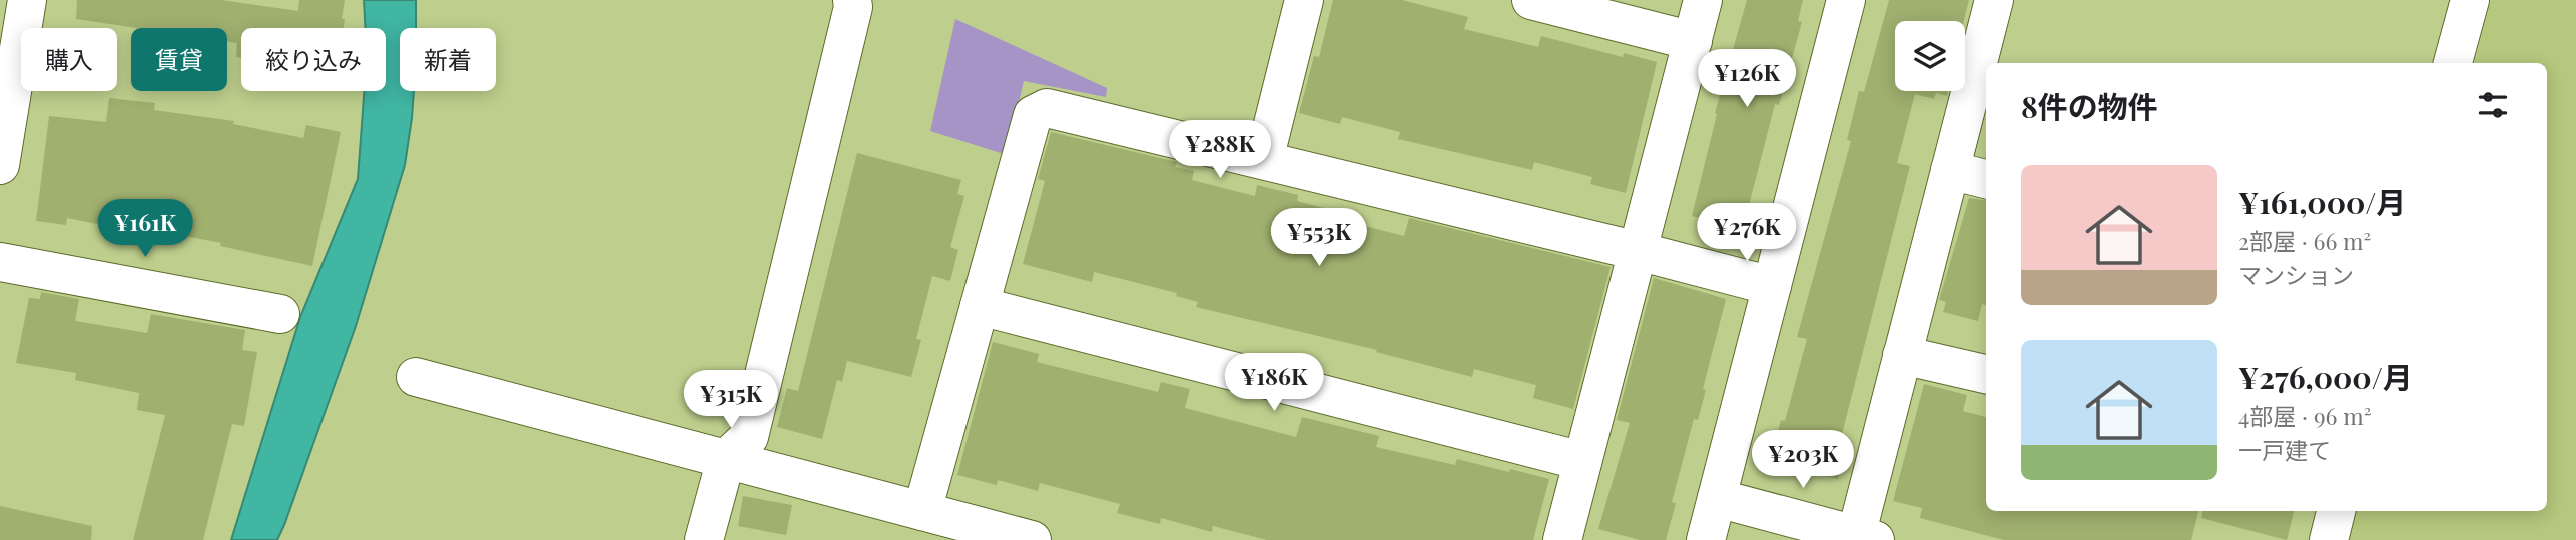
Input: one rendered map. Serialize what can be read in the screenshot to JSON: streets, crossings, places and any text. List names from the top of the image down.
{
  "page": {
    "chip": [
      "購入",
      "賃貸",
      "絞り込み",
      "新着"
    ],
    "price": [
      "¥126K",
      "¥288K",
      "¥161K",
      "¥276K",
      "¥553K",
      "¥186K",
      "¥315K",
      "¥203K"
    ],
    "heading": "8件の物件",
    "list": [
      {
        "name": "¥161,000/月",
        "note": "2部屋 · 66 m² · マンション"
      },
      {
        "name": "¥276,000/月",
        "note": "4部屋 · 96 m² · 一戸建て"
      }
    ]
  }
}
